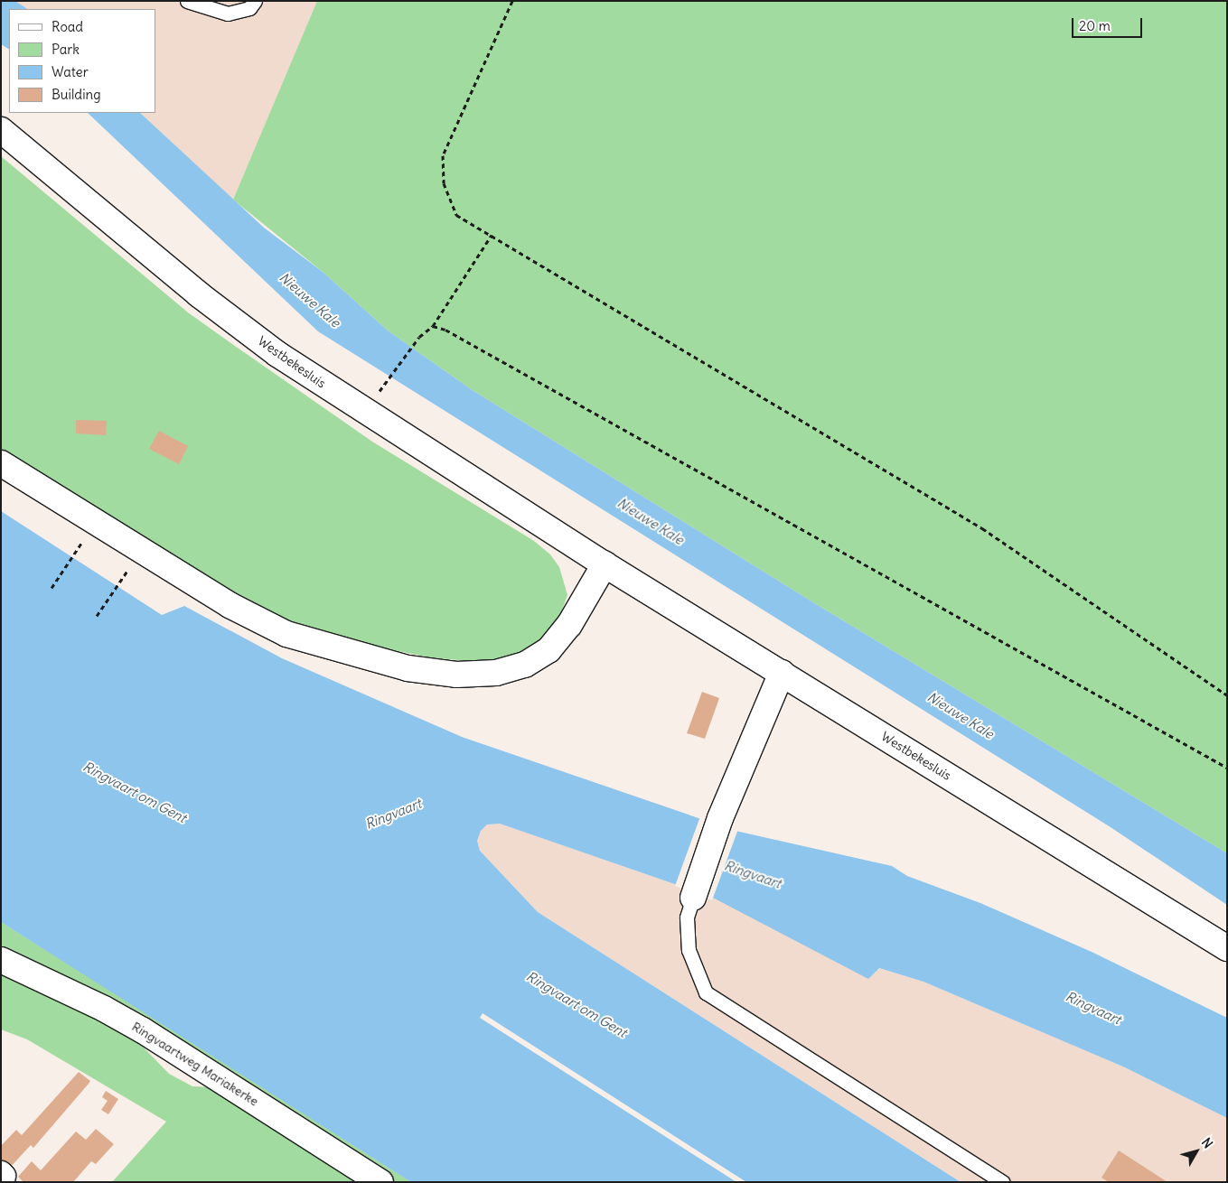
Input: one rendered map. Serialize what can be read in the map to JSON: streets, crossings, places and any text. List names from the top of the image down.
{
  "streets": {
    "street": ["Westbekesluis", "Ringvaartweg Mariakerke"]
  },
  "water": ["Nieuwe Kale", "Ringvaart om Gent", "Ringvaart"],
  "legend": [
    "Road",
    "Park",
    "Water",
    "Building"
  ],
  "scale_bar": "20 m",
  "north": "top right"
}
